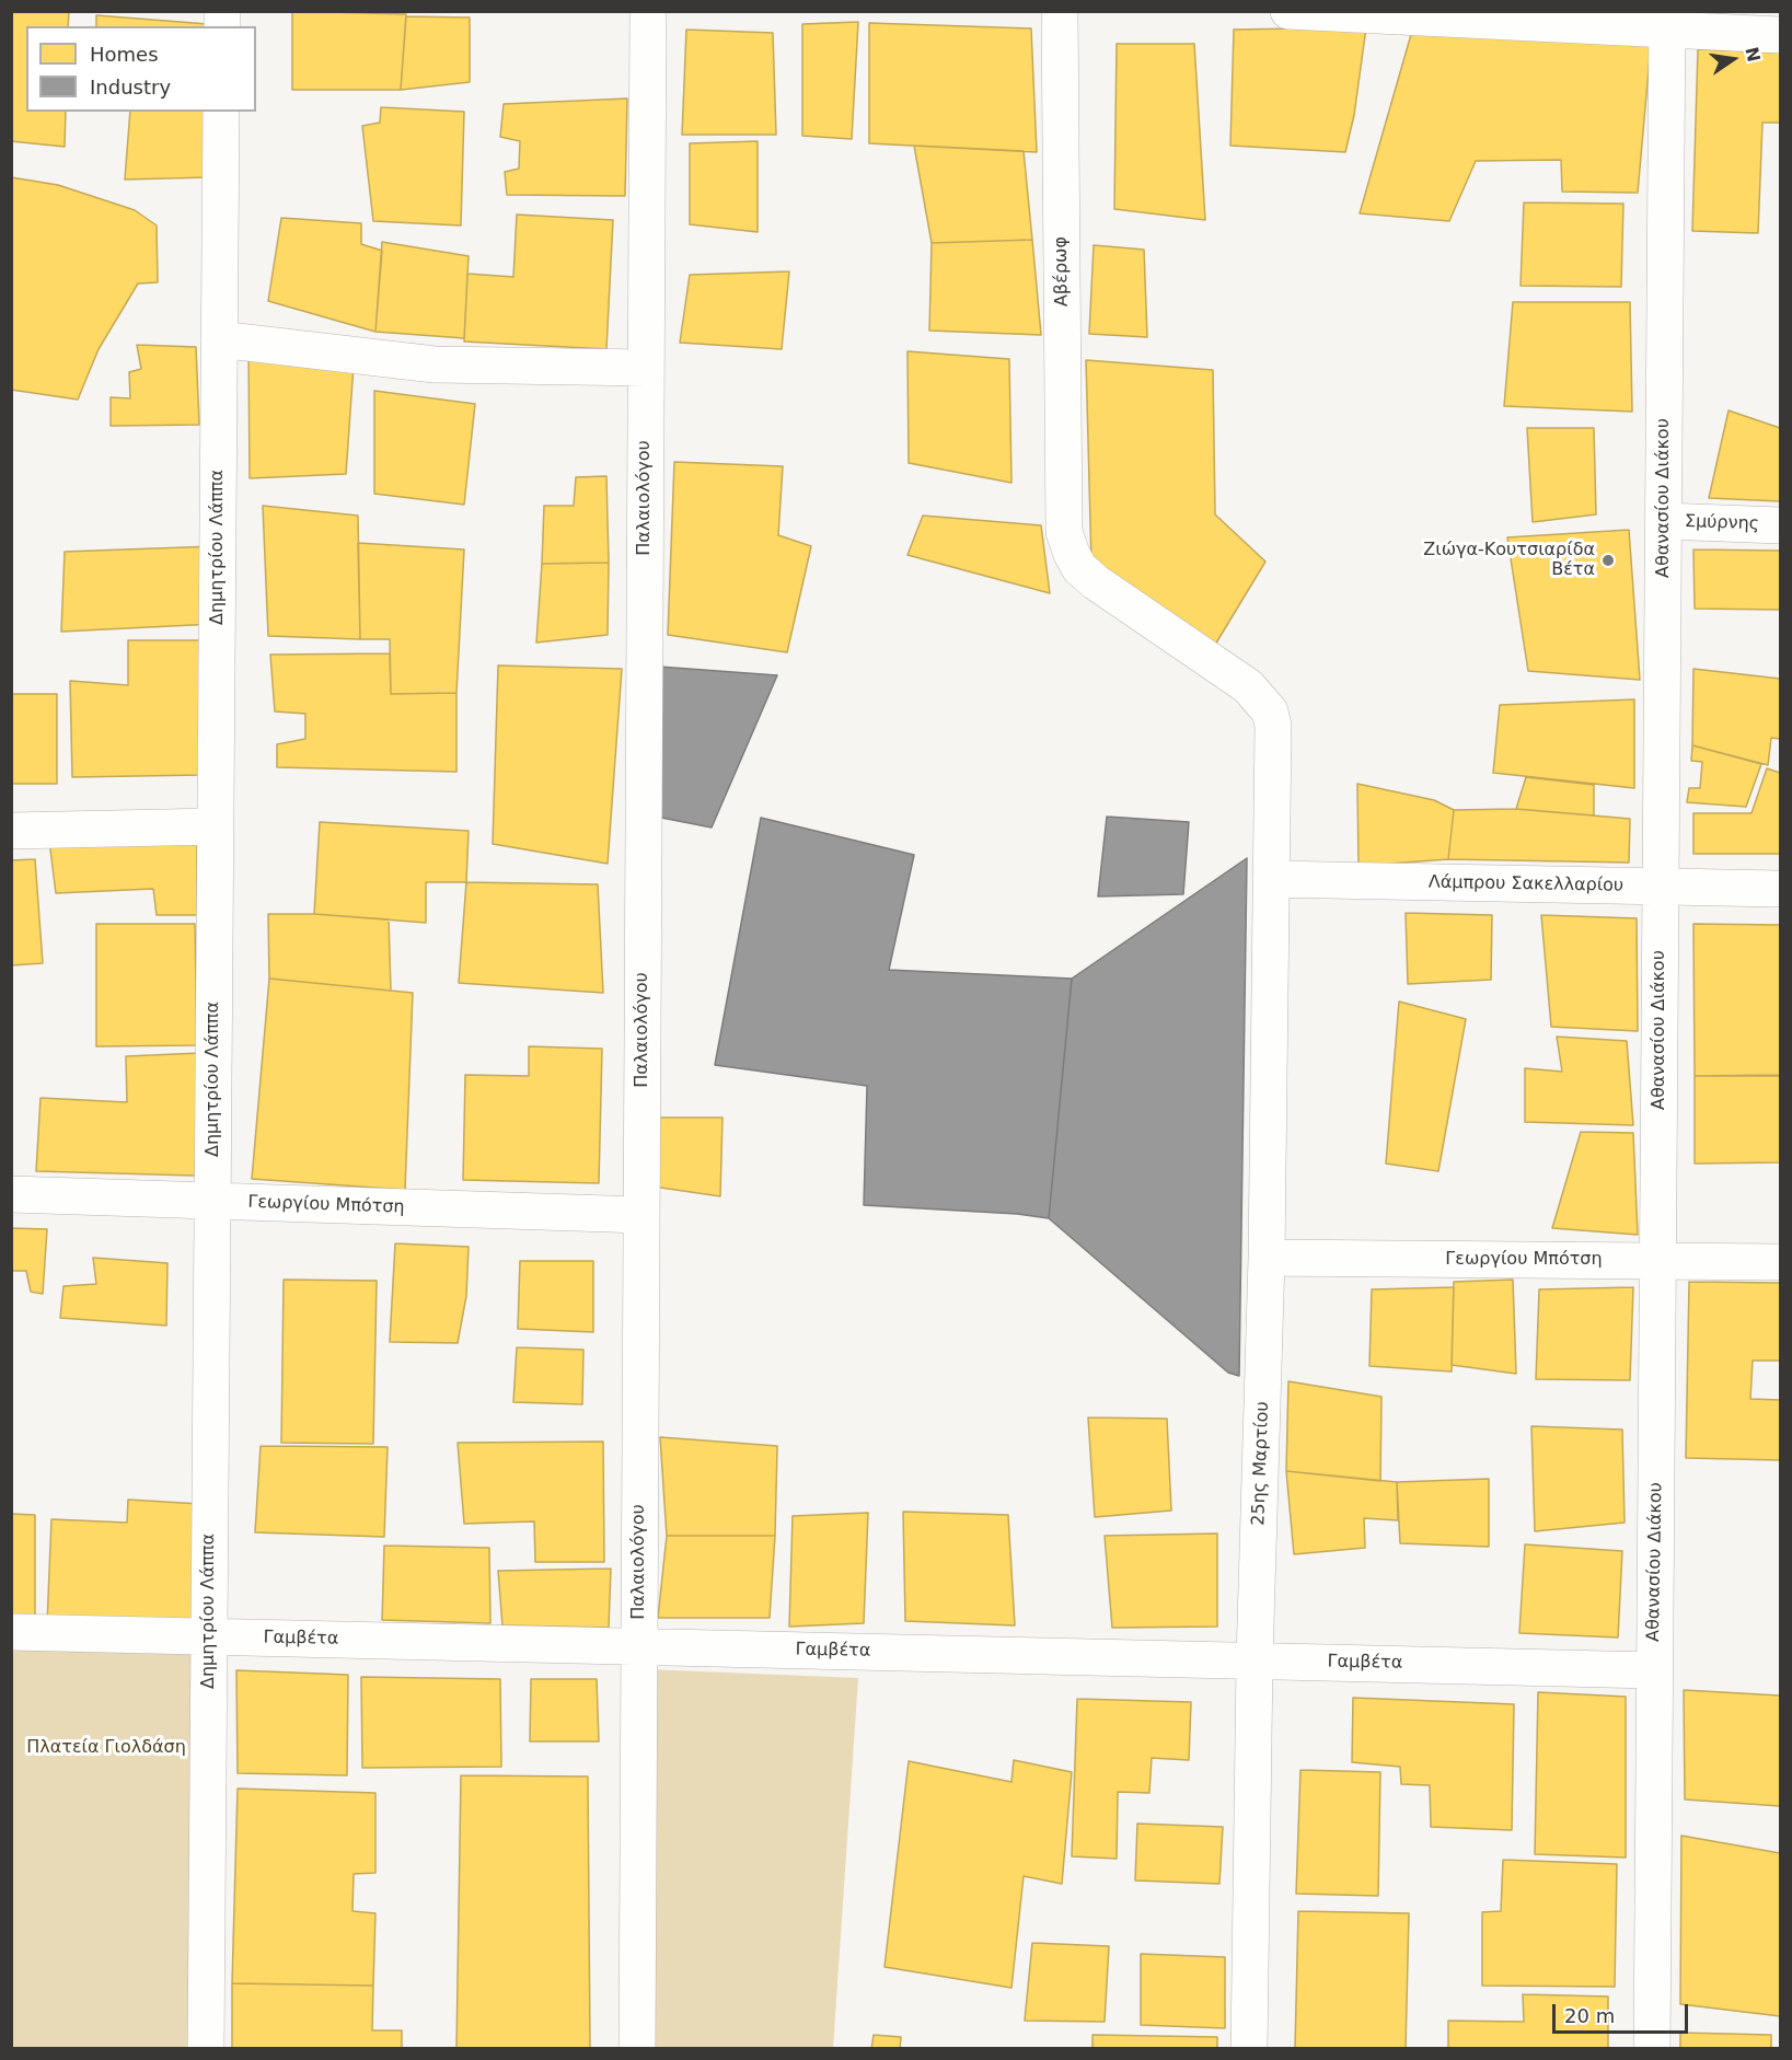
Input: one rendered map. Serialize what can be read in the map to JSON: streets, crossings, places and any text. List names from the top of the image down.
{
  "streets": {
    "street": [
      "Αβέρωφ",
      "Παλαιολόγου",
      "Αθανασίου Διάκου",
      "Σμύρνης",
      "Δημητρίου Λάππα",
      "Λάμπρου Σακελλαρίου",
      "Γεωργίου Μπότση",
      "25ης Μαρτίου",
      "Γαμβέτα"
    ]
  },
  "crossings": [
    ["Αβέρωφ", "25ης Μαρτίου"],
    ["Παλαιολόγου", "Γεωργίου Μπότση"],
    ["Παλαιολόγου", "Γαμβέτα"],
    ["Αθανασίου Διάκου", "Σμύρνης"],
    ["Αθανασίου Διάκου", "Λάμπρου Σακελλαρίου"],
    ["Αθανασίου Διάκου", "Γεωργίου Μπότση"],
    ["Αθανασίου Διάκου", "Γαμβέτα"],
    ["Δημητρίου Λάππα", "Γεωργίου Μπότση"],
    ["Δημητρίου Λάππα", "Γαμβέτα"],
    ["Λάμπρου Σακελλαρίου", "25ης Μαρτίου"],
    ["Γεωργίου Μπότση", "25ης Μαρτίου"],
    ["25ης Μαρτίου", "Γαμβέτα"]
  ],
  "parks": ["Πλατεία Γιολδάση"],
  "places": ["Ζιώγα-Κουτσιαρίδα Βέτα"],
  "legend": ["Homes", "Industry"],
  "scale_bar": "20 m",
  "north": "right"
}
